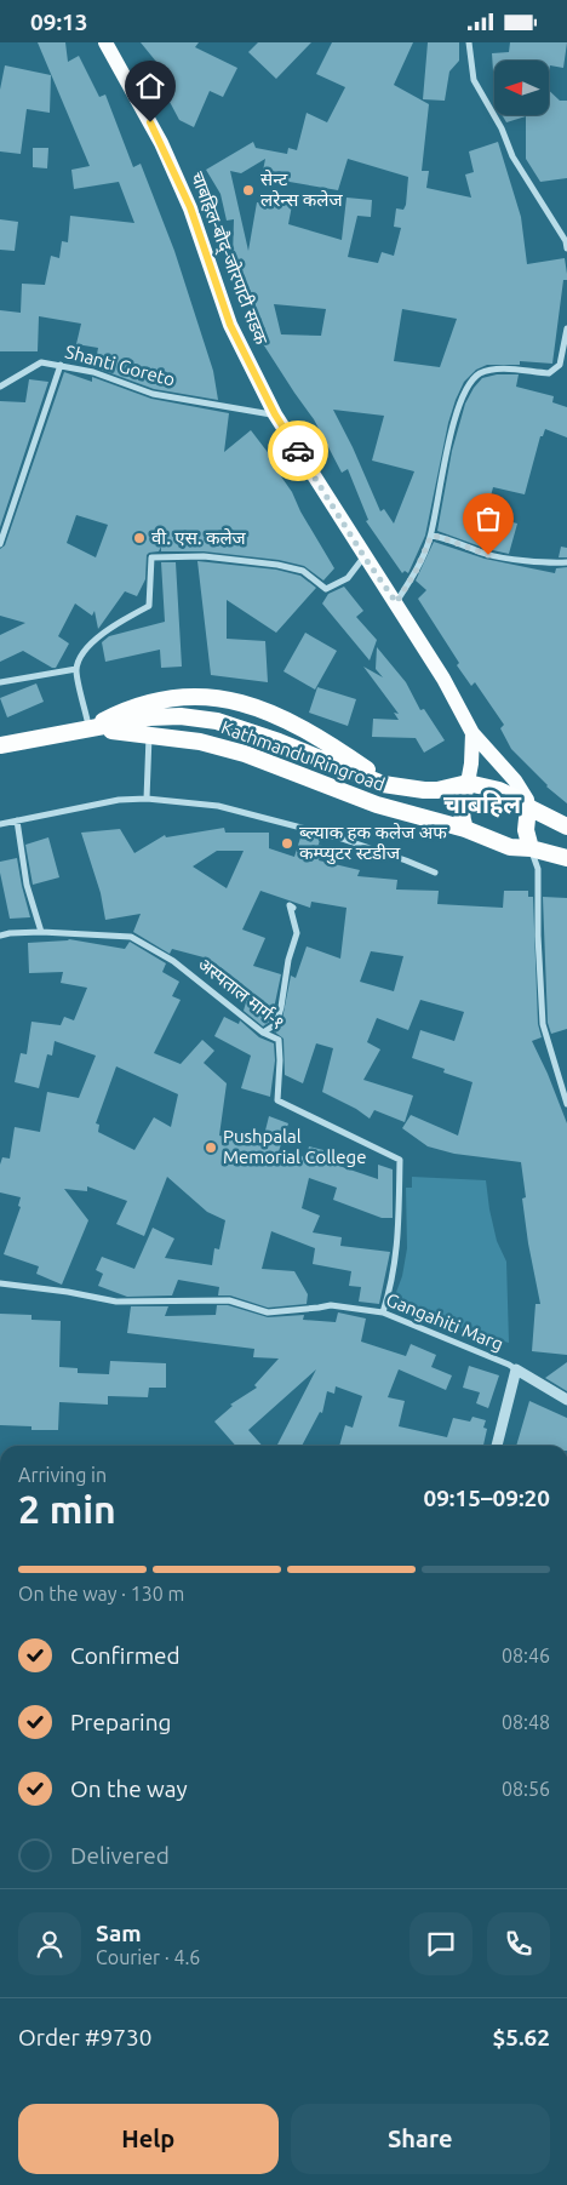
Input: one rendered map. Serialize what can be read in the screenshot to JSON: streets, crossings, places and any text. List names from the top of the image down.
{
  "streets": {
    "highway": ["Kathmandu Ringroad"],
    "main road": ["चाबहिल-बौद्-जोरपाटी सडक"],
    "street": ["Shanti Goreto", "अस्पताल मार्ग-१", "Gangahiti Marg"]
  },
  "crossings": [
    ["चाबहिल-बौद्-जोरपाटी सडक", "Shanti Goreto"],
    ["अस्पताल मार्ग-१", "Gangahiti Marg"]
  ],
  "districts": ["चाबहिल"],
  "places": [
    "सेन्ट लरेन्स कलेज",
    "वी. एस. कलेज",
    "ब्ल्याक हक कलेज अफ कम्प्युटर स्टडीज",
    "Pushpalal Memorial College"
  ],
  "north": "left",
  "page": {
    "status": "09:13",
    "heading": ["2 min", "Arriving in", "09:15–09:20"],
    "panel": [
      "Sam",
      "Courier · 4.6",
      "Order #9730",
      "$5.62"
    ],
    "bar": "On the way · 130 m",
    "list": [
      ["Confirmed", "08:46"],
      ["Preparing", "08:48"],
      ["On the way", "08:56"],
      "Delivered"
    ],
    "buttons": ["Help", "Share"]
  }
}
